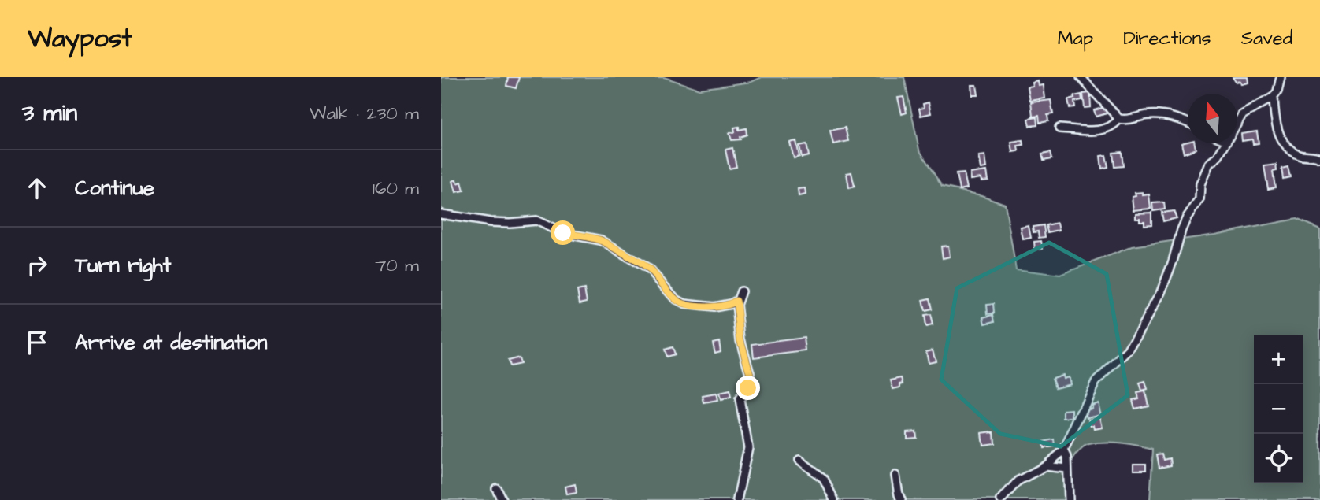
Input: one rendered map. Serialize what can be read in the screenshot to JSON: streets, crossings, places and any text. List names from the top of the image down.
{
  "north": "top",
  "page": {
    "header": "Waypost",
    "nav": ["Map", "Directions", "Saved"],
    "heading": ["3 min", "Walk · 230 m"],
    "list": [
      ["Continue", "160 m"],
      ["Turn right", "70 m"],
      "Arrive at destination"
    ],
    "map_buttons": ["+", "−"]
  }
}
